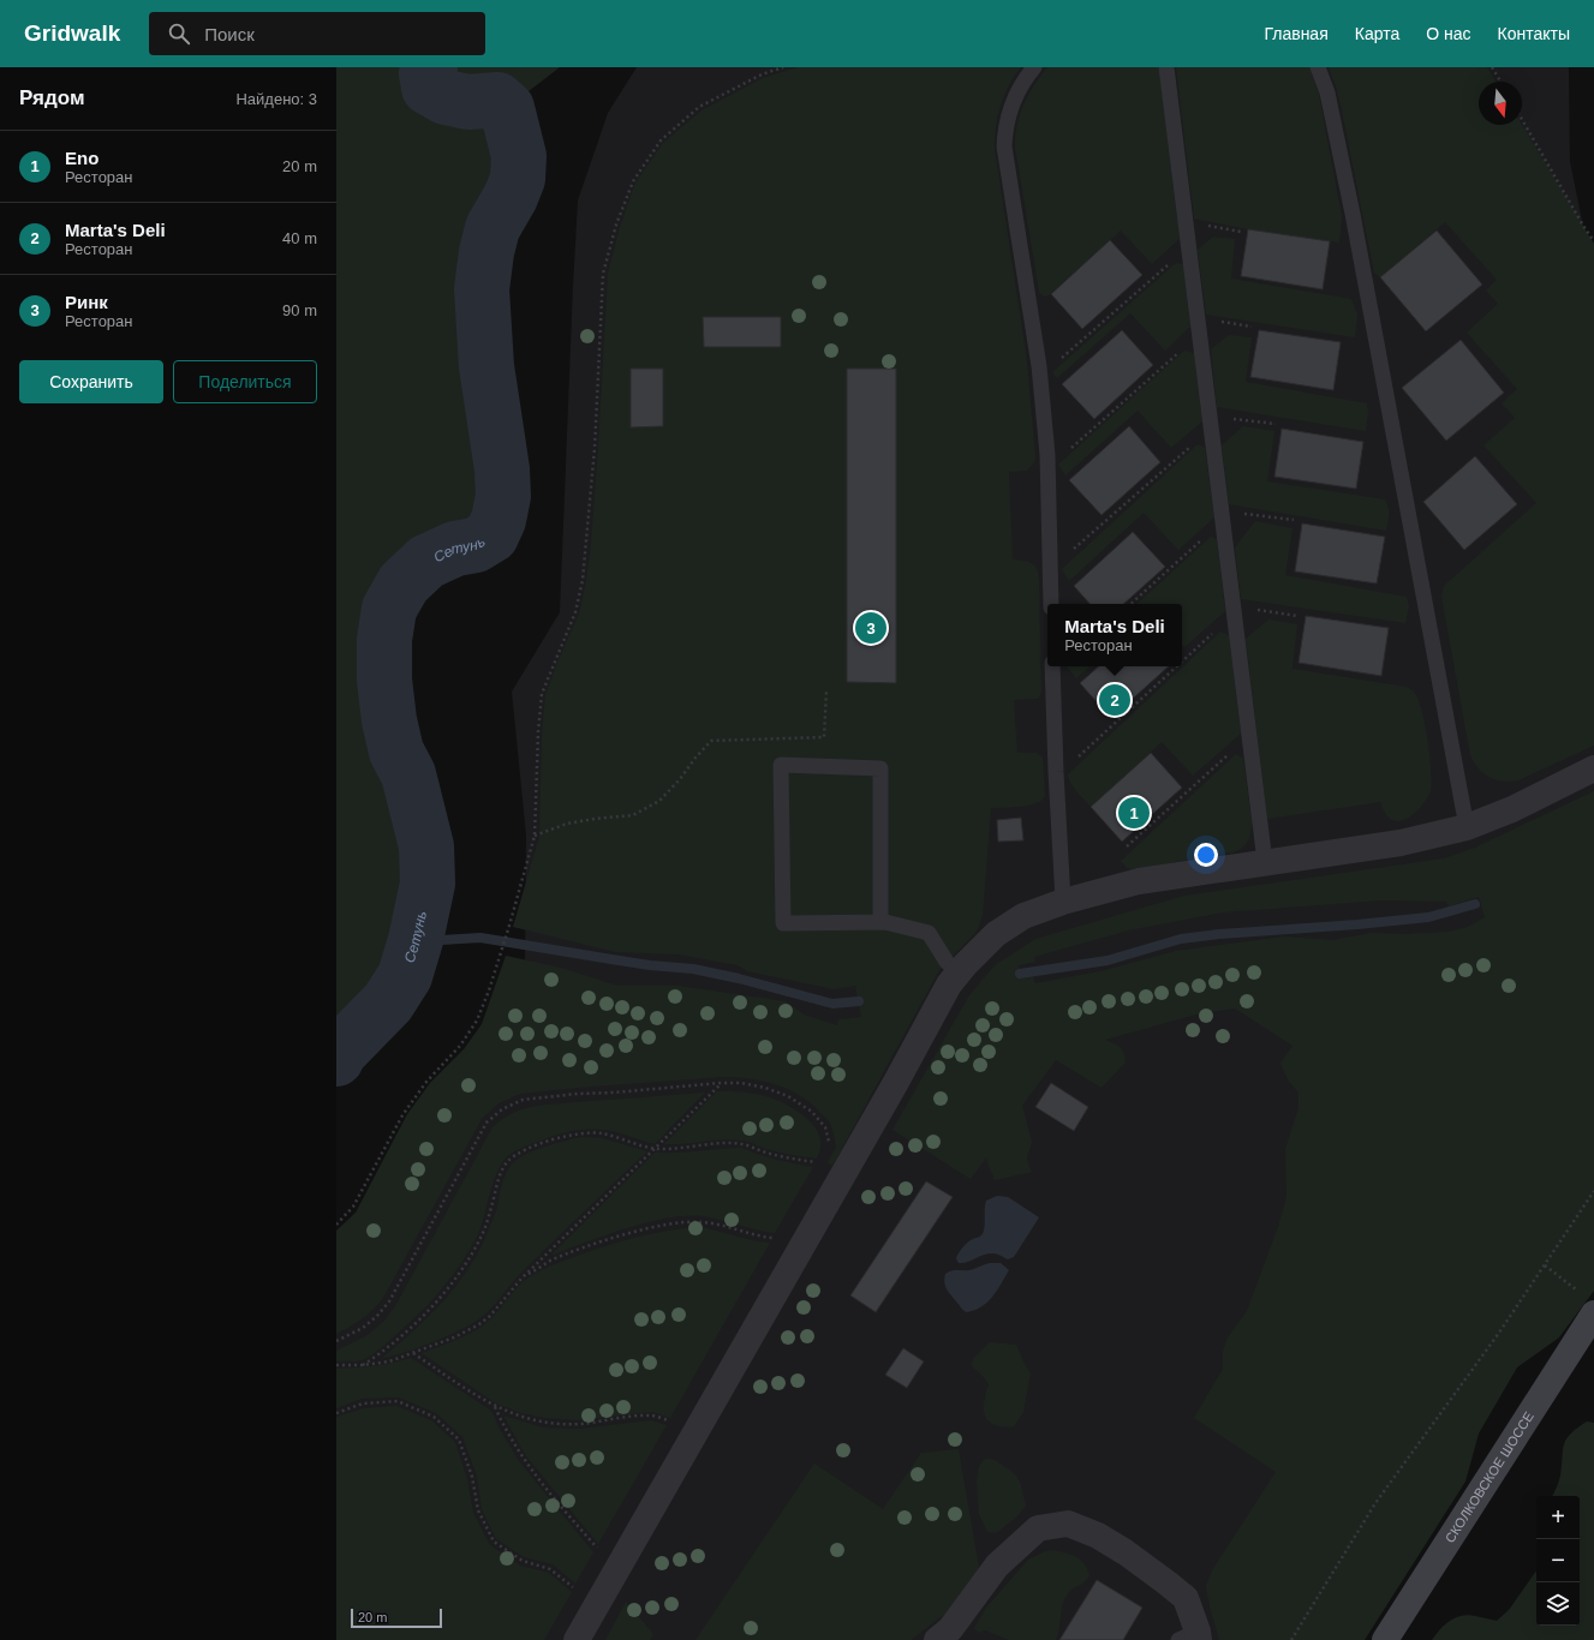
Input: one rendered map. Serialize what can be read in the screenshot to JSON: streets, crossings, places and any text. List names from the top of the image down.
{
  "streets": {
    "street": ["СКОЛКОВСКОЕ ШОССЕ"]
  },
  "water": ["Сетунь"],
  "scale_bar": "20 m",
  "north": "bottom",
  "page": {
    "header": "Gridwalk",
    "search": "Поиск",
    "nav": [
      "Главная",
      "Карта",
      "О нас",
      "Контакты"
    ],
    "heading": ["Рядом", "Найдено: 3"],
    "list": [
      {
        "mark": "1",
        "name": "Eno",
        "note": "Ресторан",
        "value": "20 m"
      },
      {
        "mark": "2",
        "name": "Marta's Deli",
        "note": "Ресторан",
        "value": "40 m"
      },
      {
        "mark": "3",
        "name": "Ринк",
        "note": "Ресторан",
        "value": "90 m"
      }
    ],
    "buttons": ["Сохранить", "Поделиться"],
    "popup": ["Marta's Deli", "Ресторан"],
    "pins": ["3", "2", "1"],
    "map_buttons": ["+", "−"],
    "scale": "20 m"
  }
}
